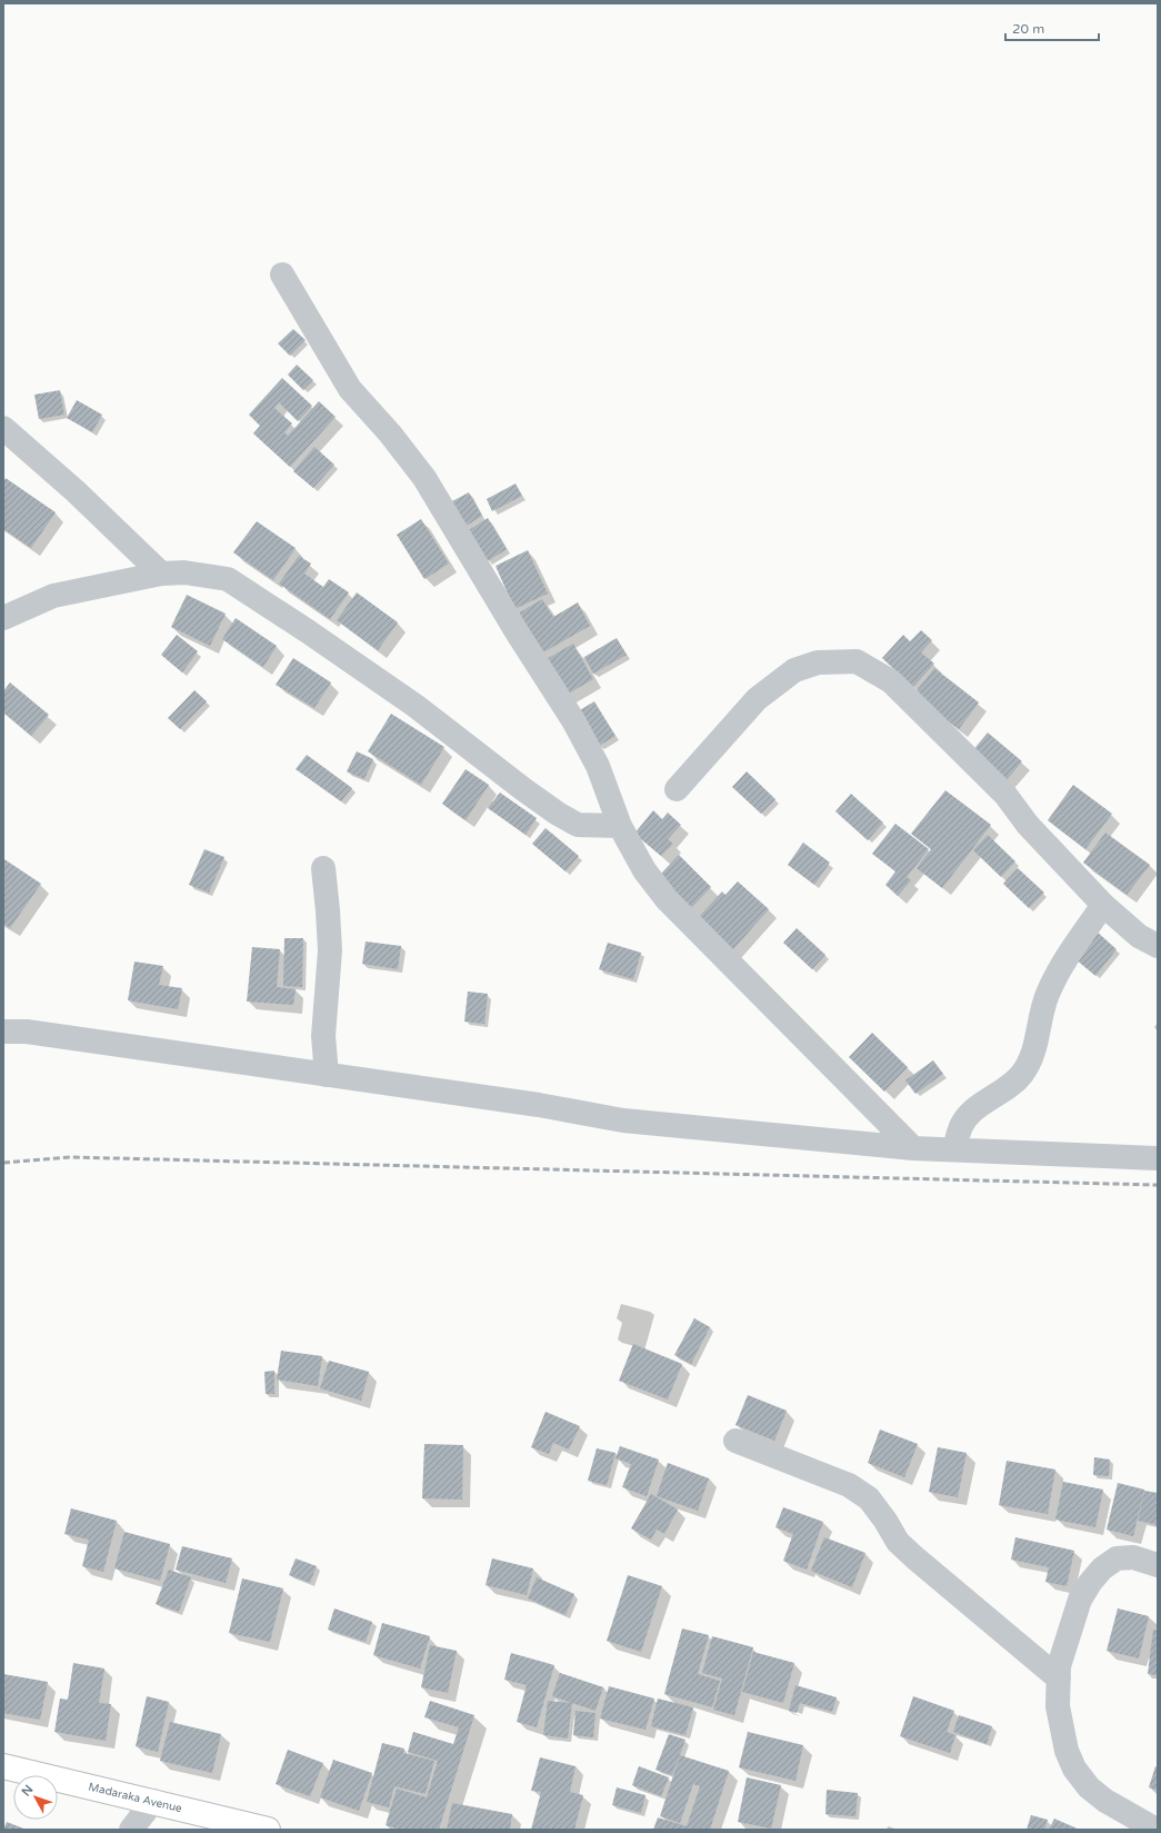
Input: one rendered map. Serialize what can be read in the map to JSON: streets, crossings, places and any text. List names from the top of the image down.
{
  "streets": {
    "main road": ["Madaraka Avenue"]
  },
  "scale_bar": "20 m",
  "north": "top left"
}
